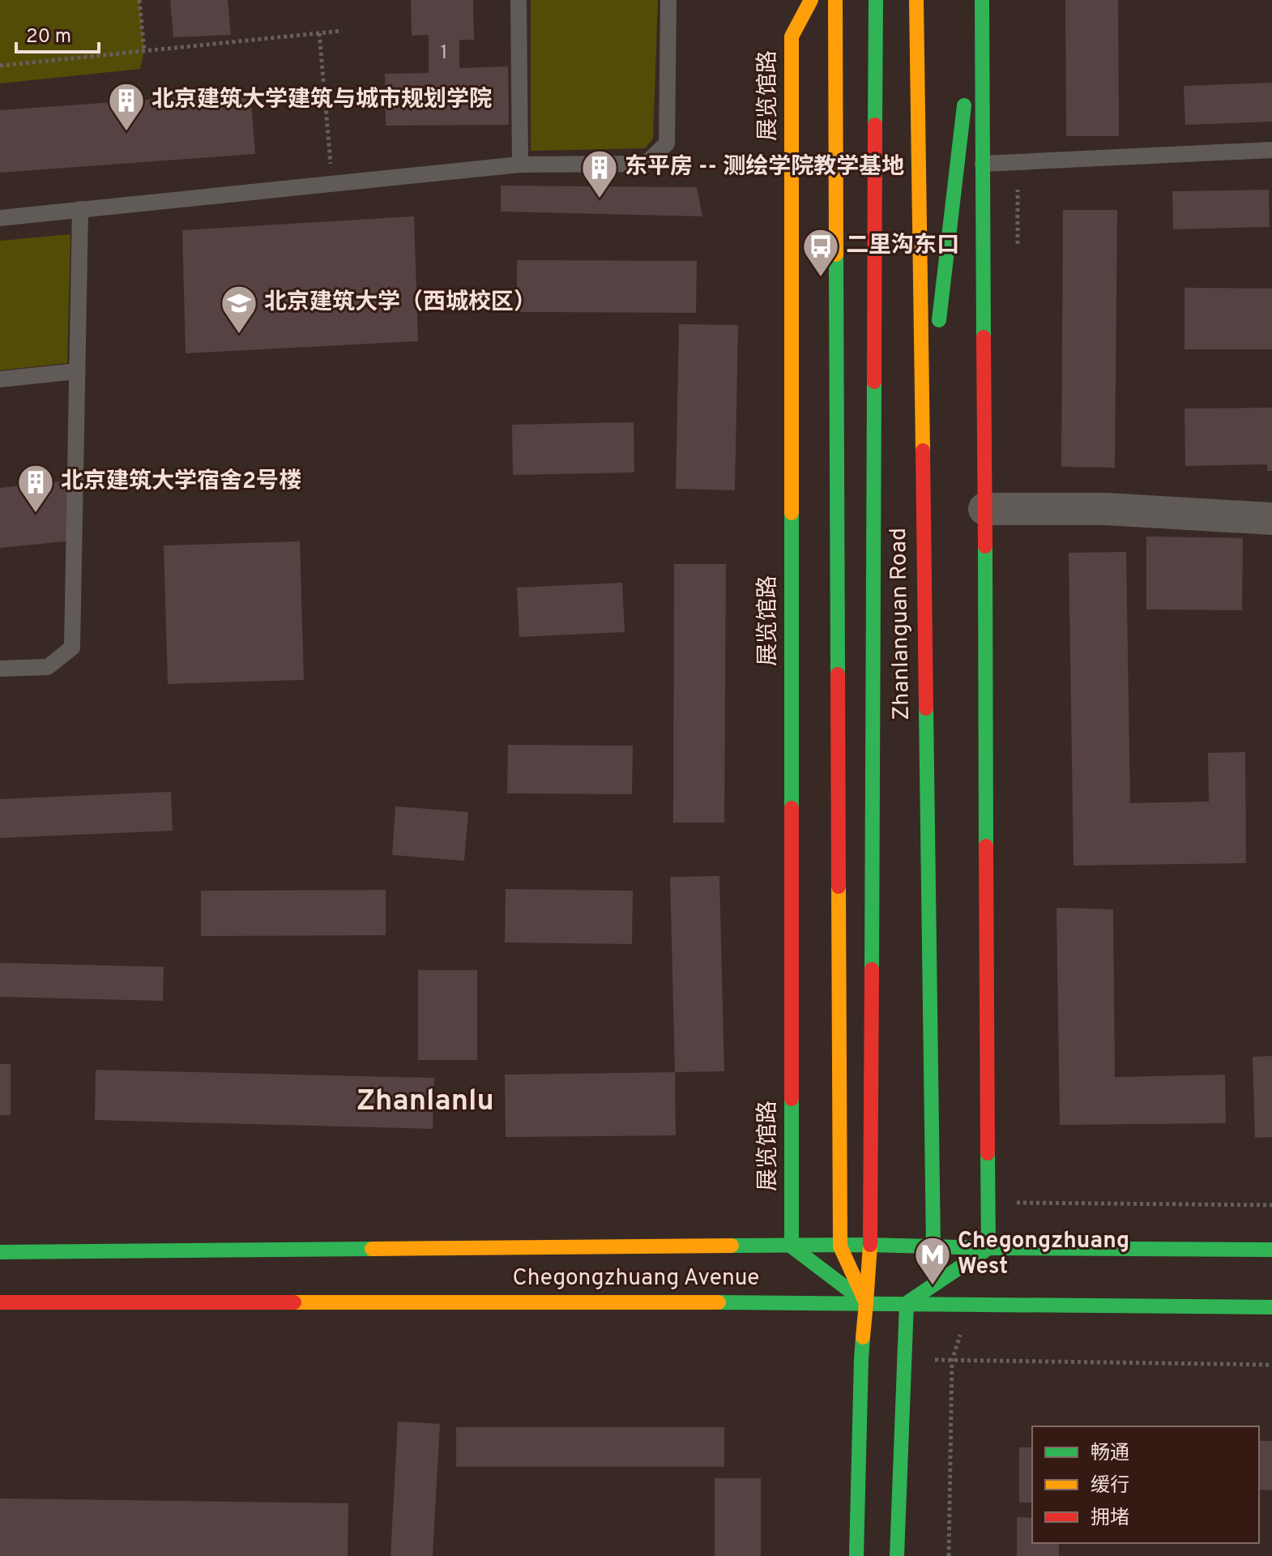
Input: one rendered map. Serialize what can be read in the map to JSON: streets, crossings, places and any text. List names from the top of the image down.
{
  "streets": {
    "main road": ["展览馆路", "Zhanlanguan Road", "Chegongzhuang Avenue"]
  },
  "crossings": [
    ["展览馆路", "Chegongzhuang Avenue"],
    ["Zhanlanguan Road", "Chegongzhuang Avenue"]
  ],
  "districts": ["Zhanlanlu"],
  "places": {
    "building": ["北京建筑大学建筑与城市规划学院", "东平房 -- 测绘学院教学基地", "北京建筑大学宿舍2号楼"],
    "bus stop": ["二里沟东口"],
    "school or university": ["北京建筑大学（西城校区）"],
    "metro station": ["Chegongzhuang West"]
  },
  "house_numbers": ["1"],
  "legend": ["畅通", "缓行", "拥堵"],
  "scale_bar": "20 m"
}
